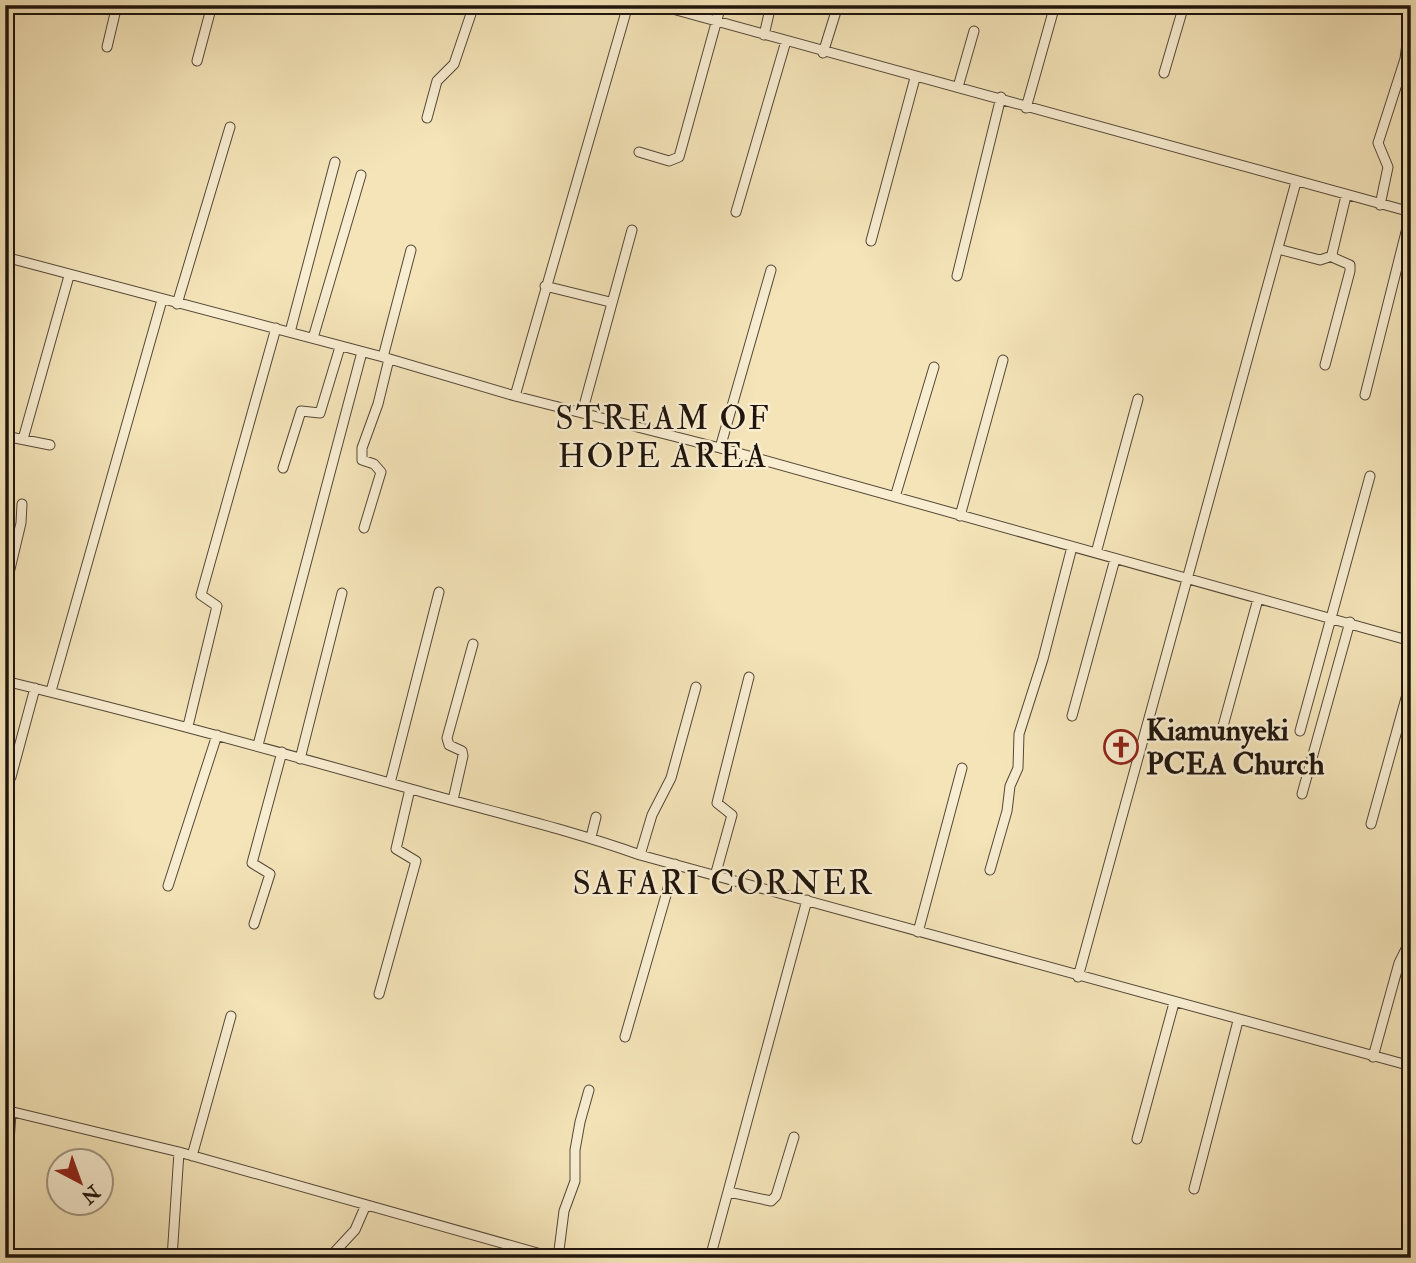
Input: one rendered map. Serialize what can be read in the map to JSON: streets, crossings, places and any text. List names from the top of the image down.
{
  "districts": ["STREAM OF HOPE AREA", "SAFARI CORNER"],
  "places": {
    "church": ["Kiamunyeki PCEA Church"]
  },
  "north": "bottom right"
}
